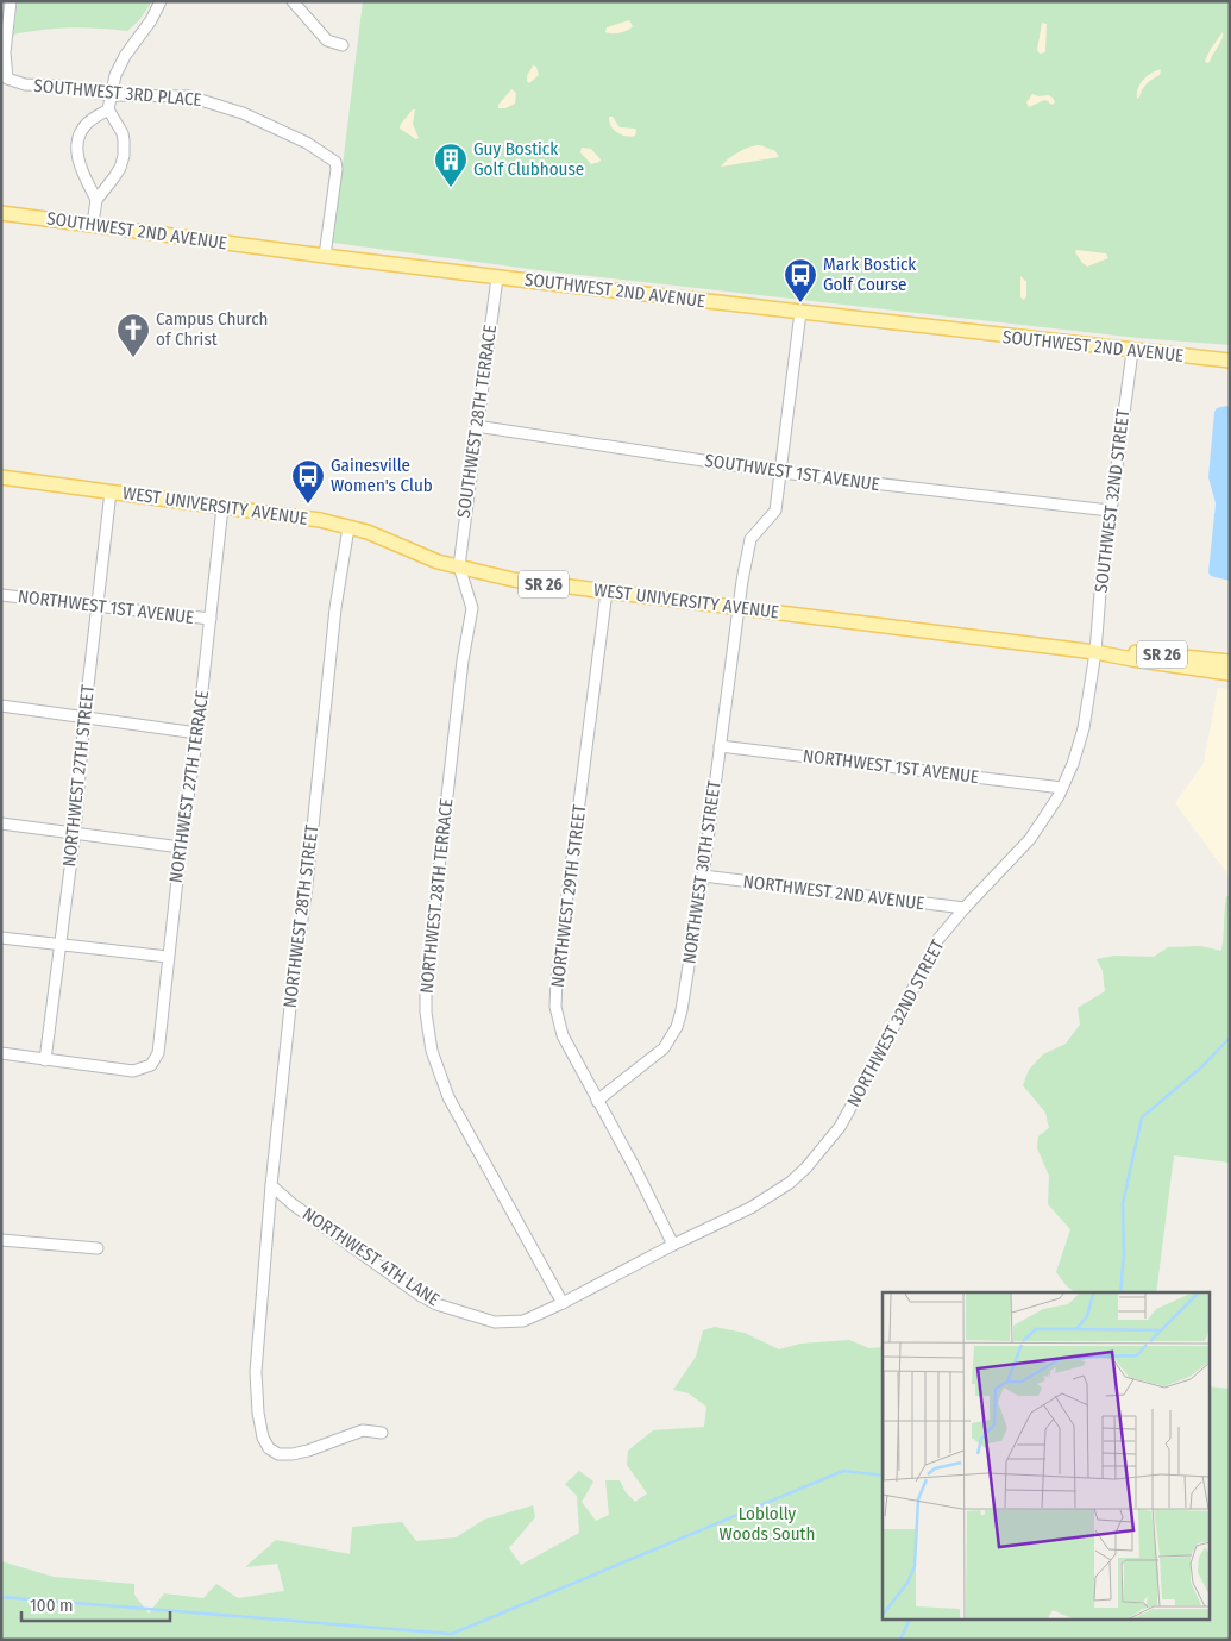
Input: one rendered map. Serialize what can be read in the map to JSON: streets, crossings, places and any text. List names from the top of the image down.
{
  "streets": {
    "main road": ["SOUTHWEST 2ND AVENUE", "WEST UNIVERSITY AVENUE", "SR 26"],
    "street": [
      "SOUTHWEST 3RD PLACE",
      "SOUTHWEST 28TH TERRACE",
      "SOUTHWEST 1ST AVENUE",
      "SOUTHWEST 32ND STREET",
      "NORTHWEST 1ST AVENUE",
      "NORTHWEST 27TH STREET",
      "NORTHWEST 27TH TERRACE",
      "NORTHWEST 30TH STREET",
      "NORTHWEST 2ND AVENUE",
      "NORTHWEST 28TH TERRACE",
      "NORTHWEST 29TH STREET",
      "NORTHWEST 28TH STREET",
      "NORTHWEST 32ND STREET",
      "NORTHWEST 4TH LANE"
    ]
  },
  "crossings": [
    ["SOUTHWEST 3RD PLACE", "SOUTHWEST 2ND AVENUE"],
    ["SOUTHWEST 2ND AVENUE", "SOUTHWEST 28TH TERRACE"],
    ["SOUTHWEST 2ND AVENUE", "SOUTHWEST 32ND STREET"],
    ["SOUTHWEST 2ND AVENUE", "NORTHWEST 30TH STREET"],
    ["SOUTHWEST 28TH TERRACE", "SOUTHWEST 1ST AVENUE"],
    ["SOUTHWEST 28TH TERRACE", "WEST UNIVERSITY AVENUE"],
    ["SOUTHWEST 28TH TERRACE", "NORTHWEST 28TH TERRACE"],
    ["SOUTHWEST 1ST AVENUE", "SOUTHWEST 32ND STREET"],
    ["SOUTHWEST 1ST AVENUE", "NORTHWEST 30TH STREET"],
    ["SOUTHWEST 32ND STREET", "WEST UNIVERSITY AVENUE"],
    ["SOUTHWEST 32ND STREET", "NORTHWEST 32ND STREET"],
    ["WEST UNIVERSITY AVENUE", "NORTHWEST 27TH STREET"],
    ["WEST UNIVERSITY AVENUE", "NORTHWEST 27TH TERRACE"],
    ["WEST UNIVERSITY AVENUE", "NORTHWEST 30TH STREET"],
    ["WEST UNIVERSITY AVENUE", "NORTHWEST 28TH TERRACE"],
    ["WEST UNIVERSITY AVENUE", "NORTHWEST 29TH STREET"],
    ["WEST UNIVERSITY AVENUE", "NORTHWEST 28TH STREET"],
    ["WEST UNIVERSITY AVENUE", "NORTHWEST 32ND STREET"],
    ["NORTHWEST 1ST AVENUE", "NORTHWEST 27TH STREET"],
    ["NORTHWEST 1ST AVENUE", "NORTHWEST 27TH TERRACE"],
    ["NORTHWEST 1ST AVENUE", "NORTHWEST 30TH STREET"],
    ["NORTHWEST 1ST AVENUE", "NORTHWEST 32ND STREET"],
    ["NORTHWEST 27TH STREET", "NORTHWEST 27TH TERRACE"],
    ["NORTHWEST 30TH STREET", "NORTHWEST 2ND AVENUE"],
    ["NORTHWEST 30TH STREET", "NORTHWEST 29TH STREET"],
    ["NORTHWEST 2ND AVENUE", "NORTHWEST 32ND STREET"],
    ["NORTHWEST 28TH TERRACE", "NORTHWEST 4TH LANE"],
    ["NORTHWEST 29TH STREET", "NORTHWEST 32ND STREET"],
    ["NORTHWEST 29TH STREET", "NORTHWEST 4TH LANE"],
    ["NORTHWEST 28TH STREET", "NORTHWEST 4TH LANE"],
    ["NORTHWEST 32ND STREET", "NORTHWEST 4TH LANE"]
  ],
  "parks": ["Loblolly Woods South"],
  "places": {
    "building": ["Guy Bostick Golf Clubhouse"],
    "bus stop": ["Mark Bostick Golf Course", "Gainesville Women's Club"],
    "church": ["Campus Church of Christ"]
  },
  "scale_bar": "100 m"
}
